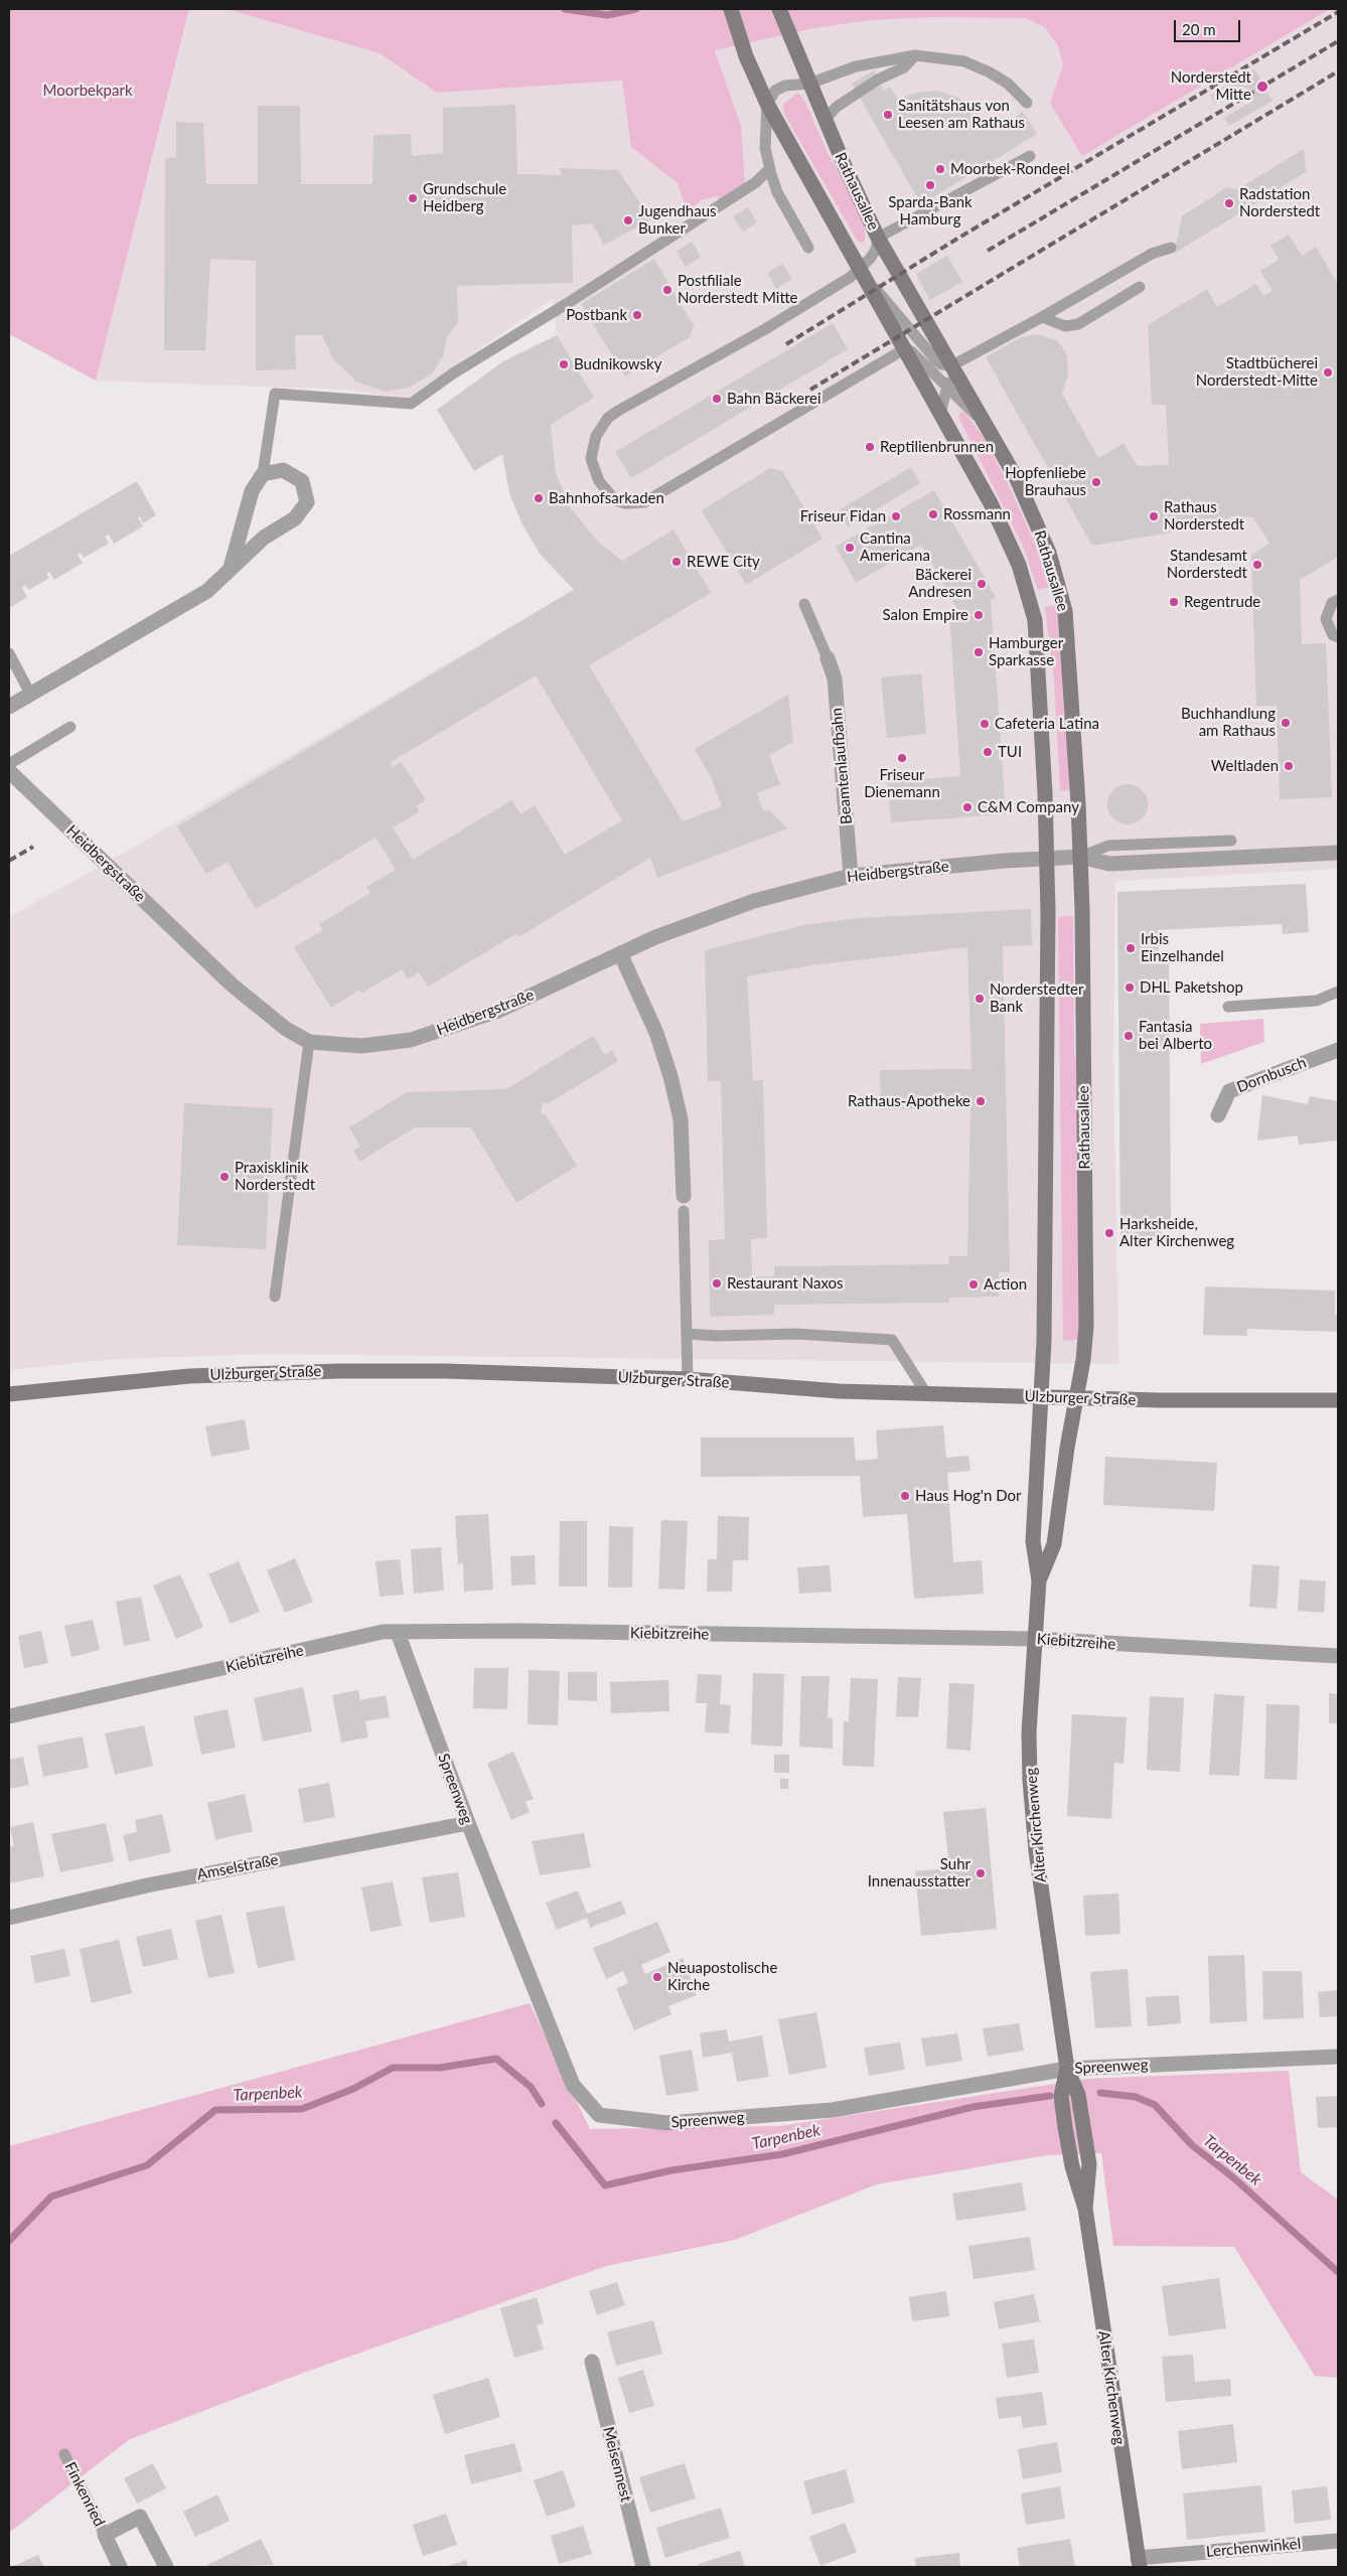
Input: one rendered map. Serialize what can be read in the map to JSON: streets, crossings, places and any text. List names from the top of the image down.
{
  "streets": {
    "main road": ["Rathausallee", "Ulzburger Straße", "Alter Kirchenweg"],
    "street": [
      "Beamtenlaufbahn",
      "Heidbergstraße",
      "Dornbusch",
      "Kiebitzreihe",
      "Spreenweg",
      "Amselstraße",
      "Meisennest",
      "Finkenried",
      "Lerchenwinkel"
    ]
  },
  "crossings": [
    ["Rathausallee", "Heidbergstraße"],
    ["Rathausallee", "Ulzburger Straße"],
    ["Rathausallee", "Alter Kirchenweg"],
    ["Beamtenlaufbahn", "Heidbergstraße"],
    ["Ulzburger Straße", "Alter Kirchenweg"],
    ["Kiebitzreihe", "Spreenweg"],
    ["Kiebitzreihe", "Alter Kirchenweg"],
    ["Spreenweg", "Alter Kirchenweg"],
    ["Spreenweg", "Amselstraße"],
    ["Alter Kirchenweg", "Lerchenwinkel"]
  ],
  "water": ["Tarpenbek"],
  "parks": ["Moorbekpark"],
  "places": [
    "Norderstedt Mitte",
    "Sanitätshaus von Leesen am Rathaus",
    "Moorbek-Rondeel",
    "Sparda-Bank Hamburg",
    "Grundschule Heidberg",
    "Radstation Norderstedt",
    "Jugendhaus Bunker",
    "Postfiliale Norderstedt Mitte",
    "Postbank",
    "Budnikowsky",
    "Stadtbücherei Norderstedt-Mitte",
    "Bahn Bäckerei",
    "Reptilienbrunnen",
    "Hopfenliebe Brauhaus",
    "Bahnhofsarkaden",
    "Rossmann",
    "Friseur Fidan",
    "Rathaus Norderstedt",
    "Cantina Americana",
    "REWE City",
    "Standesamt Norderstedt",
    "Bäckerei Andresen",
    "Regentrude",
    "Salon Empire",
    "Hamburger Sparkasse",
    "Buchhandlung am Rathaus",
    "Cafeteria Latina",
    "TUI",
    "Friseur Dienemann",
    "Weltladen",
    "C&M Company",
    "Irbis Einzelhandel",
    "DHL Paketshop",
    "Norderstedter Bank",
    "Fantasia bei Alberto",
    "Rathaus-Apotheke",
    "Praxisklinik Norderstedt",
    "Harksheide, Alter Kirchenweg",
    "Restaurant Naxos",
    "Action",
    "Haus Hog'n Dor",
    "Suhr Innenausstatter",
    "Neuapostolische Kirche"
  ],
  "scale_bar": "20 m"
}
